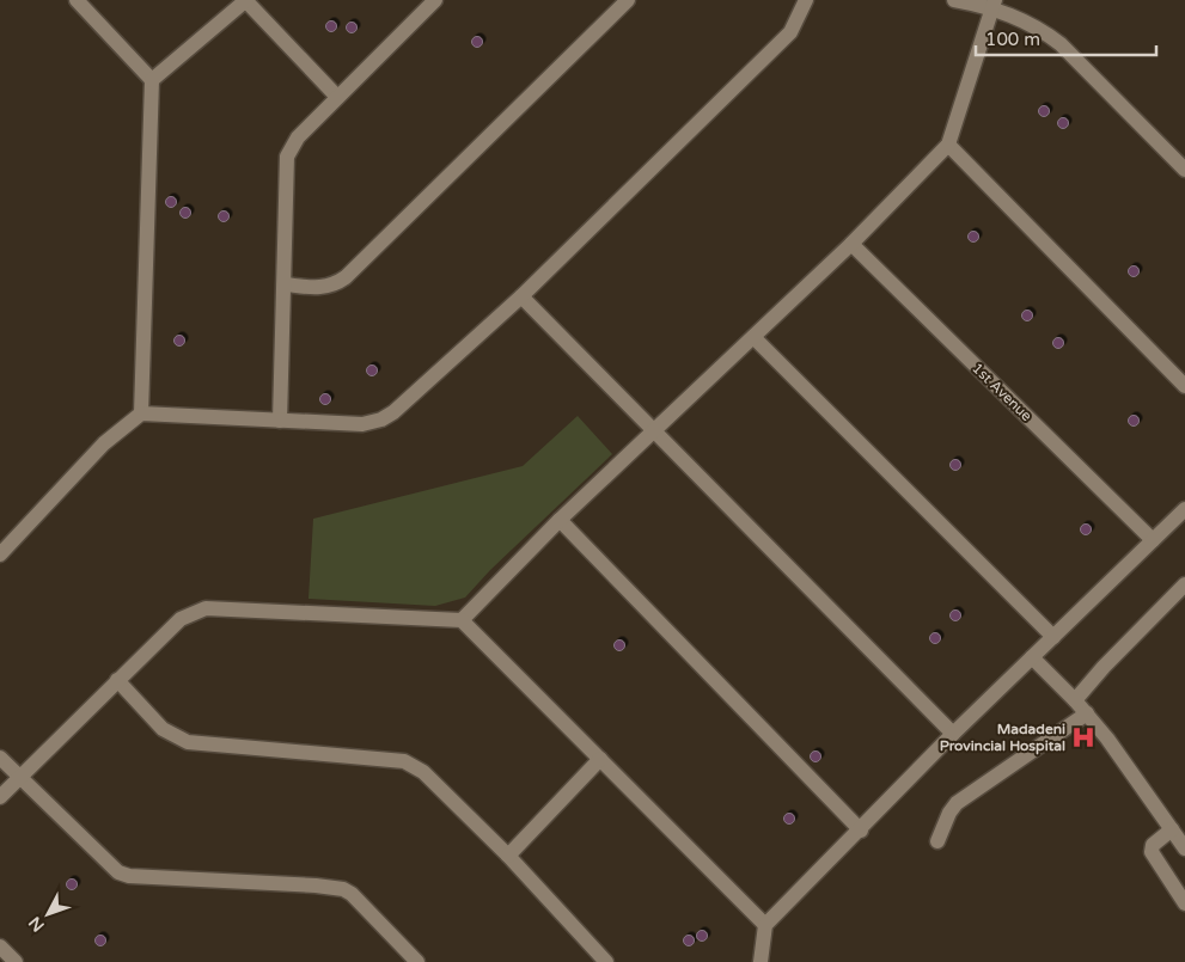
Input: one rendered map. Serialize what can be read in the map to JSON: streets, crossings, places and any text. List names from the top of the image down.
{
  "streets": {
    "street": ["1st Avenue"]
  },
  "places": {
    "hospital": ["Madadeni Provincial Hospital"]
  },
  "scale_bar": "100 m",
  "north": "bottom left"
}
